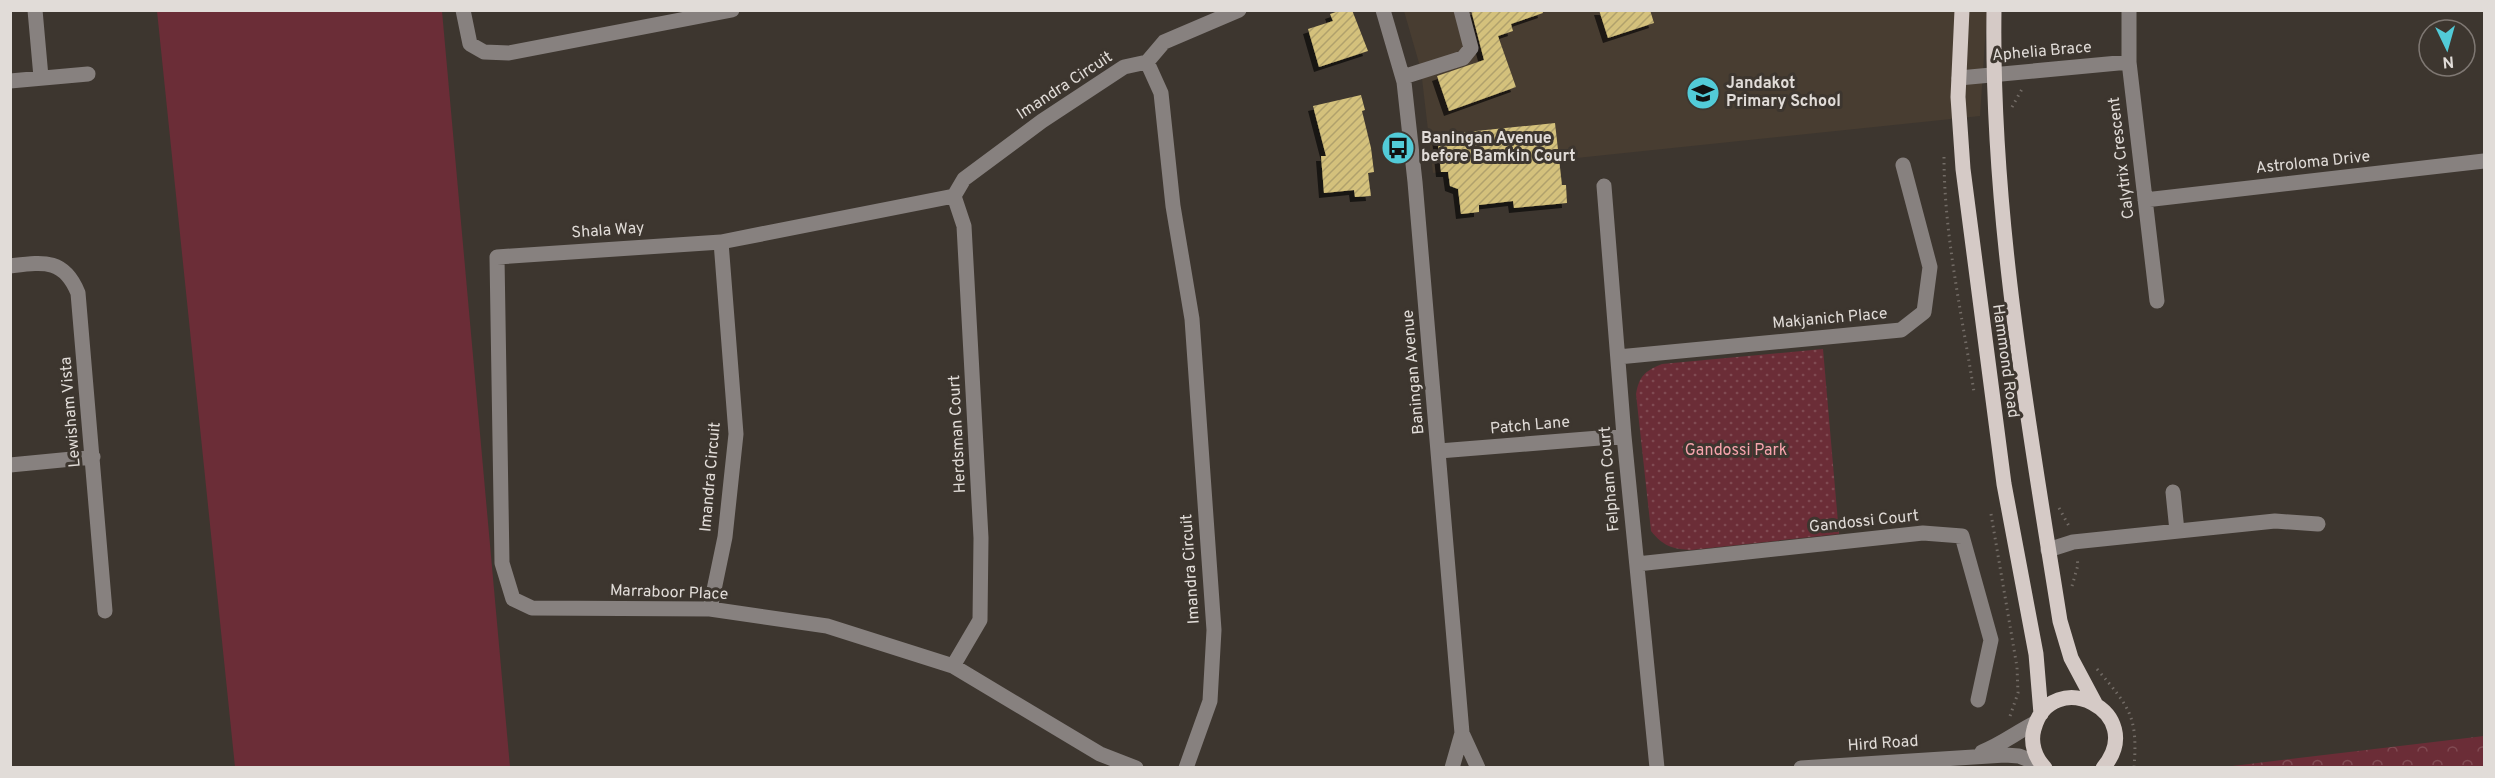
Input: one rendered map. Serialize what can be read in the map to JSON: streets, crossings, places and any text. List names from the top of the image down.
{
  "streets": {
    "main road": ["Hammond Road"],
    "street": [
      "Aphelia Brace",
      "Imandra Circuit",
      "Calytrix Crescent",
      "Astroloma Drive",
      "Shala Way",
      "Makjanich Place",
      "Baningan Avenue",
      "Lewisham Vista",
      "Patch Lane",
      "Herdsman Court",
      "Felpham Court",
      "Gandossi Court",
      "Marraboor Place",
      "Hird Road"
    ]
  },
  "crossings": [
    ["Aphelia Brace", "Calytrix Crescent"],
    ["Aphelia Brace", "Hammond Road"],
    ["Imandra Circuit", "Shala Way"],
    ["Imandra Circuit", "Herdsman Court"],
    ["Imandra Circuit", "Marraboor Place"],
    ["Calytrix Crescent", "Astroloma Drive"],
    ["Shala Way", "Marraboor Place"],
    ["Makjanich Place", "Felpham Court"],
    ["Hammond Road", "Hird Road"],
    ["Baningan Avenue", "Patch Lane"],
    ["Patch Lane", "Felpham Court"],
    ["Herdsman Court", "Marraboor Place"],
    ["Felpham Court", "Gandossi Court"]
  ],
  "parks": ["Gandossi Park"],
  "places": {
    "school or university": ["Jandakot Primary School"],
    "bus stop": ["Baningan Avenue before Bamkin Court"]
  },
  "north": "bottom"
}
